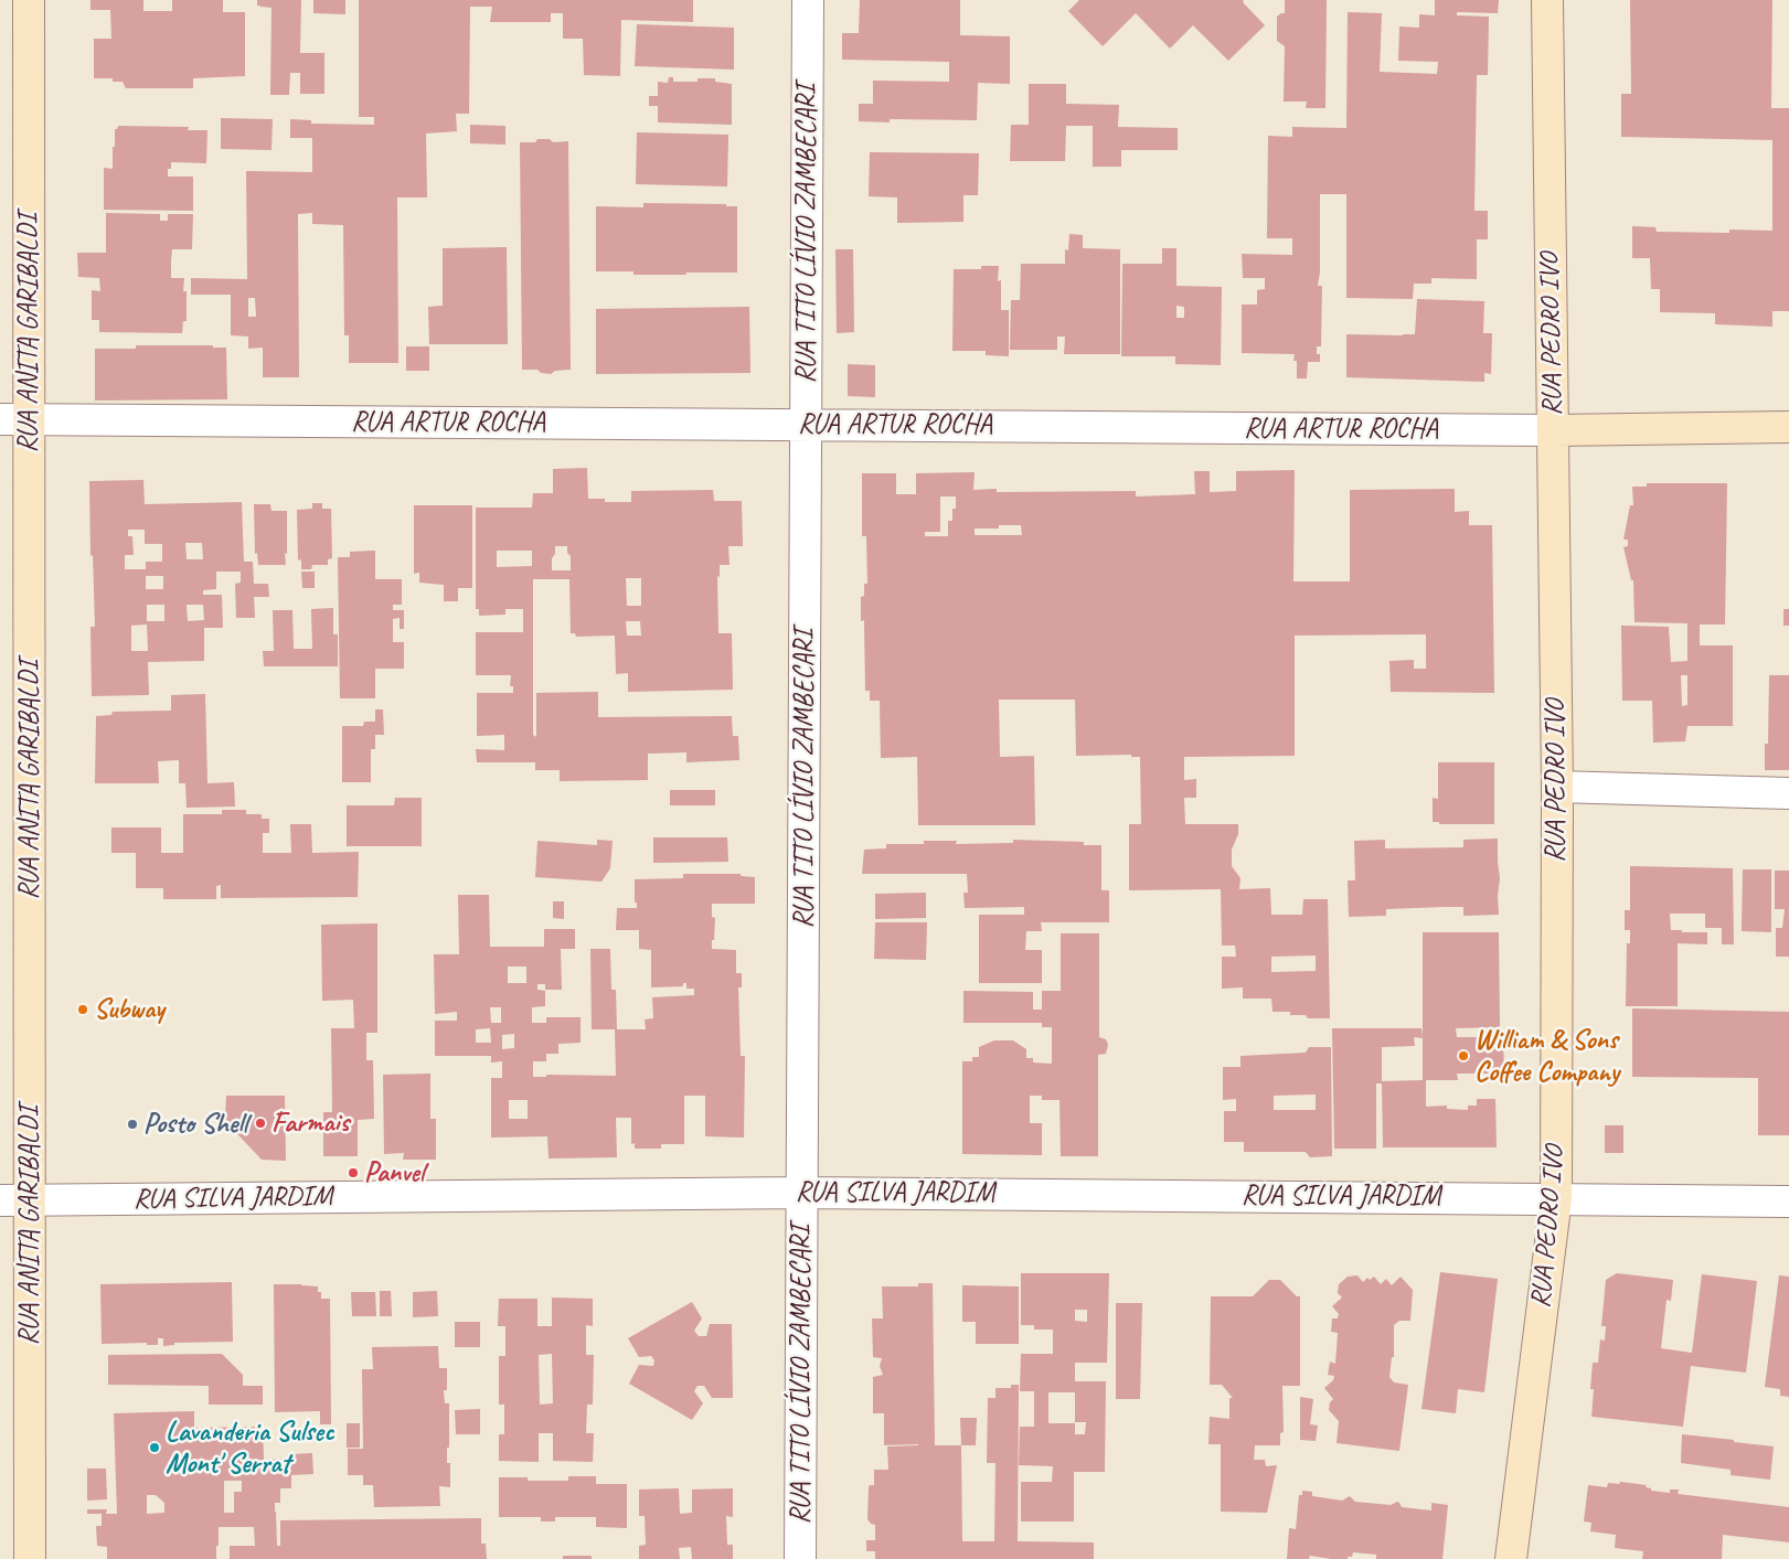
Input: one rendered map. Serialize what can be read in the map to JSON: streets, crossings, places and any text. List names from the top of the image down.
{
  "streets": {
    "street": [
      "RUA TITO LÍVIO ZAMBECARI",
      "RUA ANITA GARIBALDI",
      "RUA PEDRO IVO",
      "RUA ARTUR ROCHA",
      "RUA SILVA JARDIM"
    ]
  },
  "crossings": [
    ["RUA TITO LÍVIO ZAMBECARI", "RUA ARTUR ROCHA"],
    ["RUA TITO LÍVIO ZAMBECARI", "RUA SILVA JARDIM"],
    ["RUA ANITA GARIBALDI", "RUA ARTUR ROCHA"],
    ["RUA ANITA GARIBALDI", "RUA SILVA JARDIM"],
    ["RUA PEDRO IVO", "RUA ARTUR ROCHA"],
    ["RUA PEDRO IVO", "RUA SILVA JARDIM"]
  ],
  "places": [
    "Subway",
    "William & Sons Coffee Company",
    "Farmais",
    "Posto Shell",
    "Panvel",
    "Lavanderia Sulsec Mont' Serrat"
  ]
}
